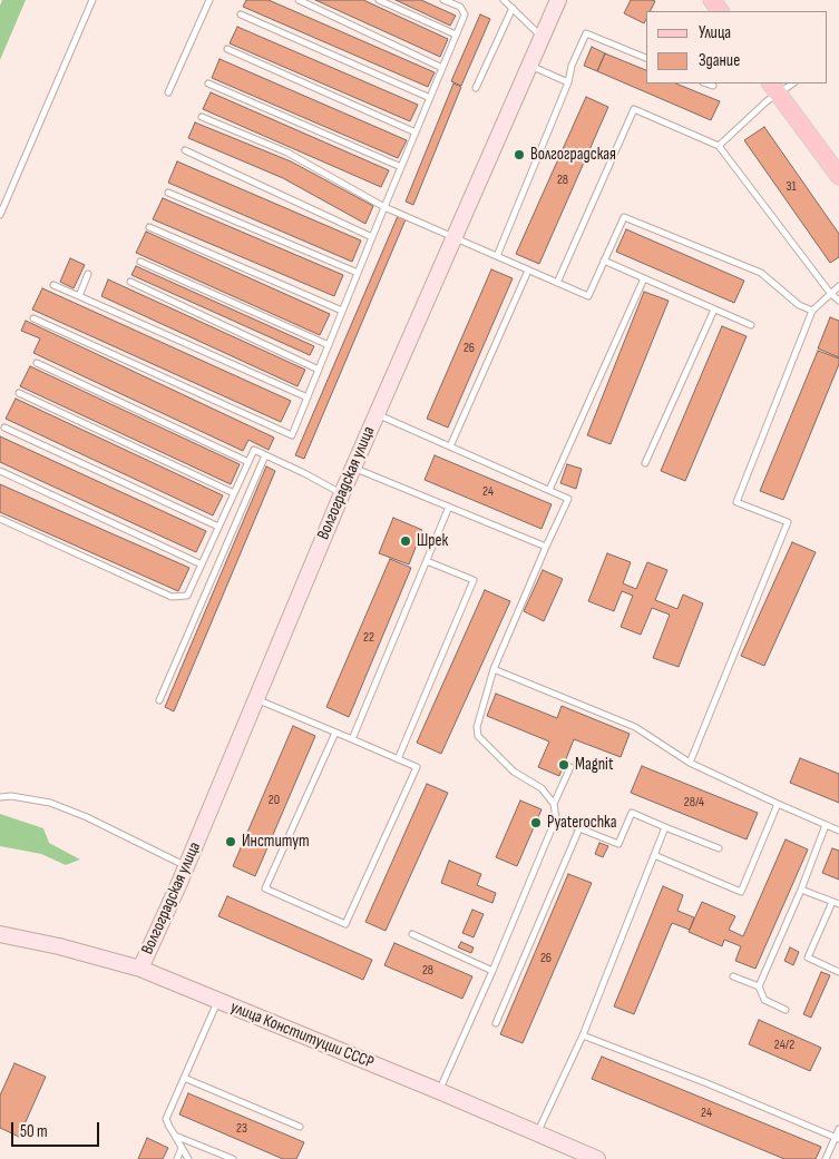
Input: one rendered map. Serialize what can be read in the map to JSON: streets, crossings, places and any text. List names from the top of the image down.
{
  "streets": {
    "main road": ["Волгоградская улица", "улица Конституции СССР"]
  },
  "crossings": [
    ["Волгоградская улица", "улица Конституции СССР"]
  ],
  "places": [
    "Волгоградская",
    "Шрек",
    "Magnit",
    "Pyaterochka",
    "Институт"
  ],
  "house_numbers": [
    "28",
    "31",
    "26",
    "24",
    "22",
    "20",
    "28/4",
    "26",
    "28",
    "24/2",
    "24",
    "23"
  ],
  "legend": ["Улица", "Здание"],
  "scale_bar": "50 m"
}
